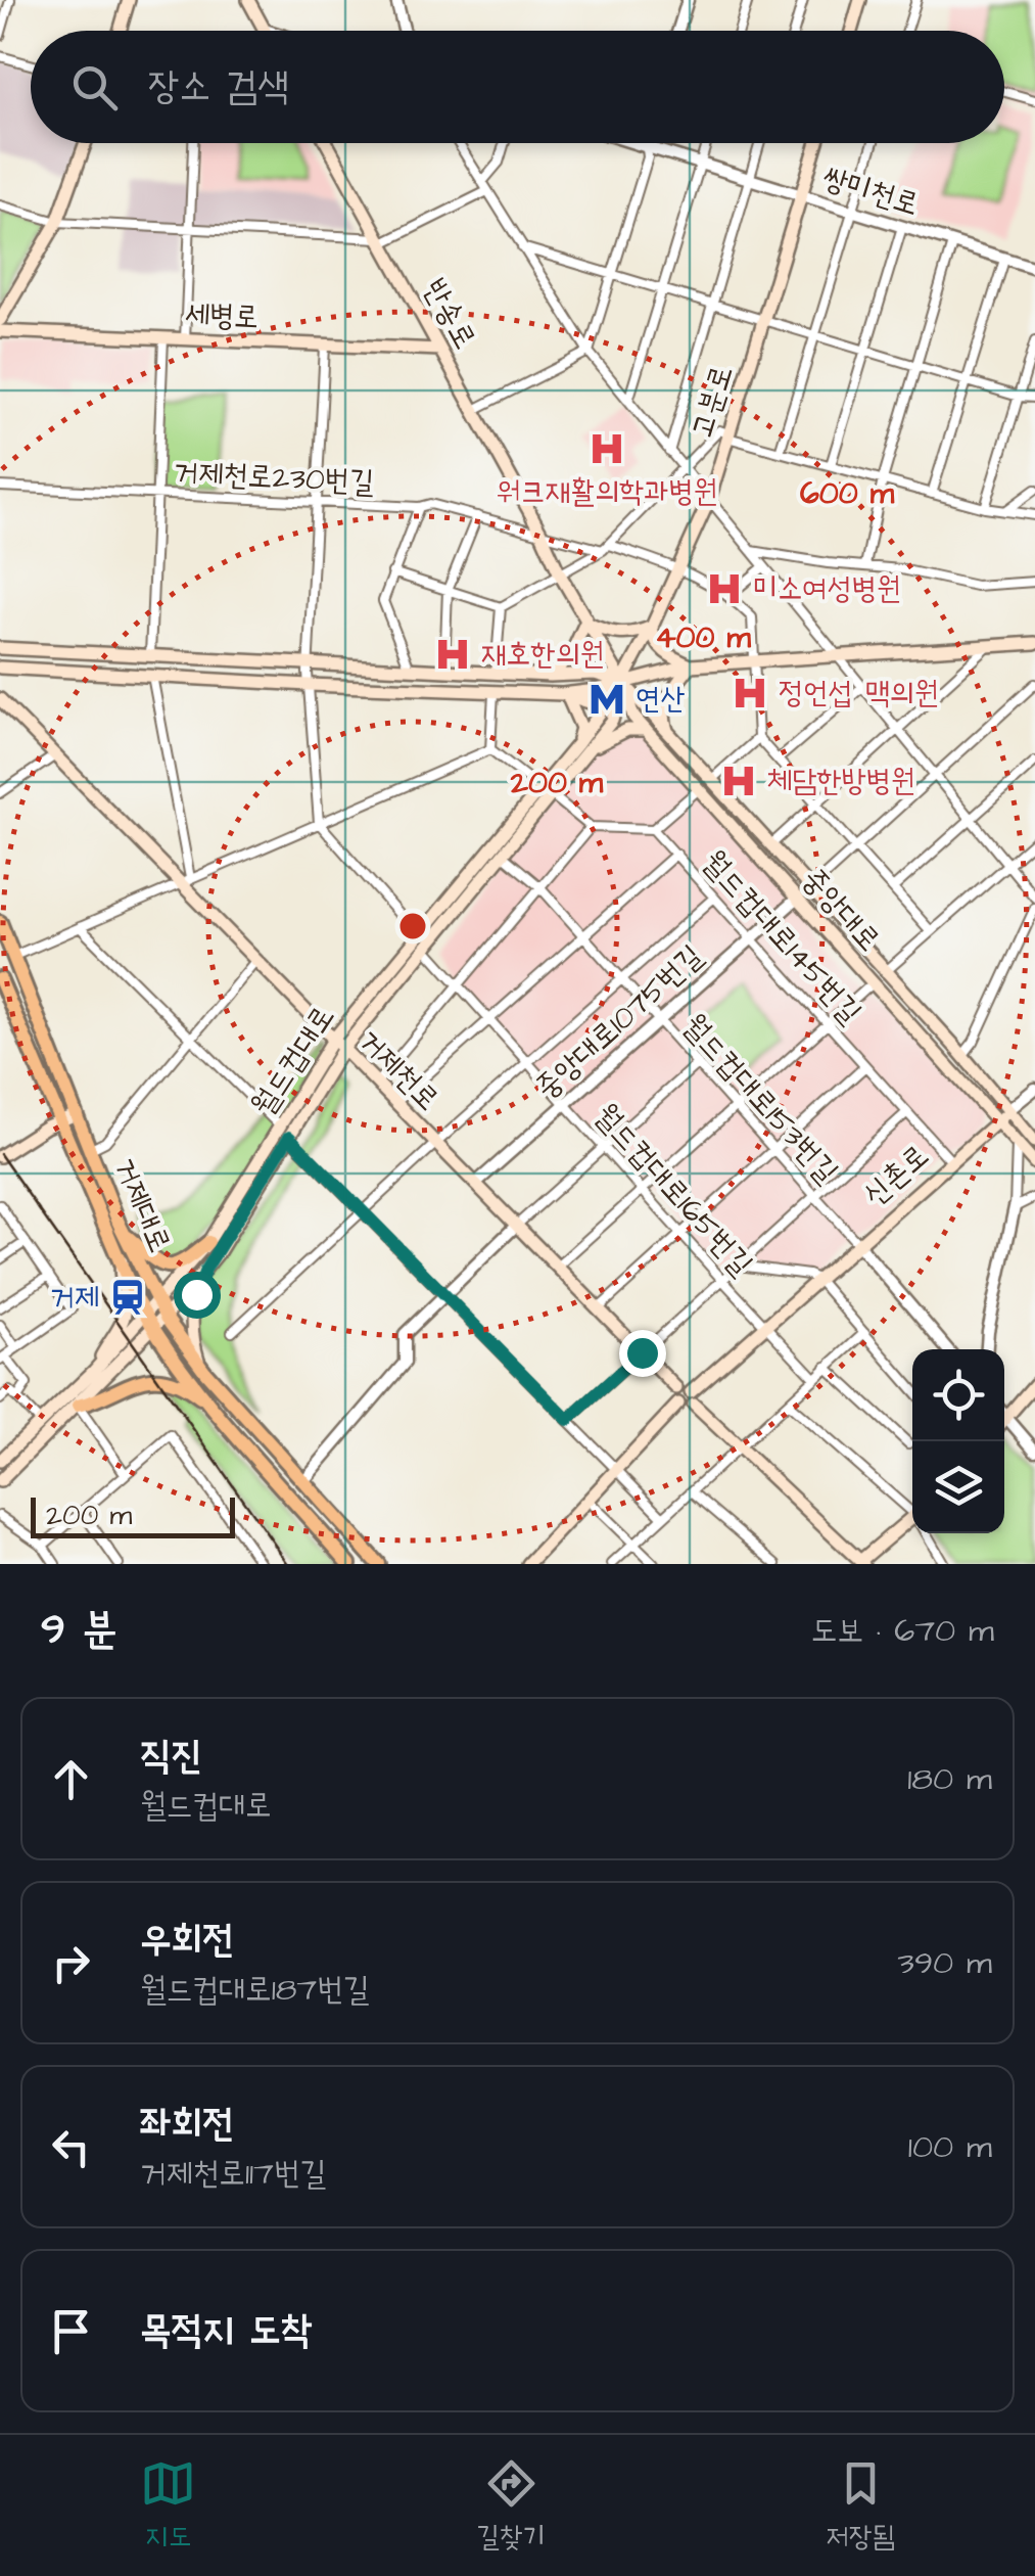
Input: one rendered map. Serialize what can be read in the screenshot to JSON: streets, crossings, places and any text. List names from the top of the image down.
{
  "streets": {
    "main road": [
      "반송로",
      "세병로",
      "고분로",
      "중앙대로",
      "월드컵대로",
      "거제천로",
      "신촌로",
      "거제대로"
    ],
    "street": [
      "쌍미천로",
      "거제천로230번길",
      "월드컵대로145번길",
      "중앙대로1075번길",
      "월드컵대로153번길",
      "월드컵대로165번길"
    ]
  },
  "crossings": [
    ["쌍미천로", "고분로"],
    ["반송로", "세병로"],
    ["반송로", "고분로"],
    ["반송로", "거제천로230번길"],
    ["반송로", "중앙대로"],
    ["반송로", "월드컵대로"],
    ["고분로", "거제천로230번길"],
    ["고분로", "중앙대로"],
    ["고분로", "월드컵대로"],
    ["중앙대로", "중앙대로1075번길"],
    ["중앙대로", "월드컵대로"],
    ["중앙대로", "신촌로"],
    ["월드컵대로145번길", "중앙대로1075번길"],
    ["월드컵대로145번길", "신촌로"],
    ["중앙대로1075번길", "거제천로"],
    ["중앙대로1075번길", "월드컵대로153번길"],
    ["중앙대로1075번길", "월드컵대로165번길"],
    ["월드컵대로", "거제천로"],
    ["월드컵대로", "월드컵대로153번길"],
    ["월드컵대로", "월드컵대로165번길"],
    ["월드컵대로", "거제대로"],
    ["월드컵대로153번길", "신촌로"],
    ["신촌로", "월드컵대로165번길"]
  ],
  "places": {
    "hospital": [
      "워크재활의학과병원",
      "미소여성병원",
      "재호한의원",
      "정언섭 맥의원",
      "체담한방병원"
    ],
    "metro station": ["연산"],
    "station": ["거제"]
  },
  "scale_bar": "200 m",
  "page": {
    "search": "장소 검색",
    "scale": "200 m",
    "heading": ["9 분", "도보 · 670 m"],
    "list": [
      ["직진", "월드컵대로", "180 m"],
      ["우회전", "월드컵대로187번길", "390 m"],
      ["좌회전", "거제천로117번길", "100 m"],
      "목적지 도착"
    ],
    "nav": ["지도", "길찾기", "저장됨"]
  },
  "rings": ["600 m", "400 m", "200 m"]
}
